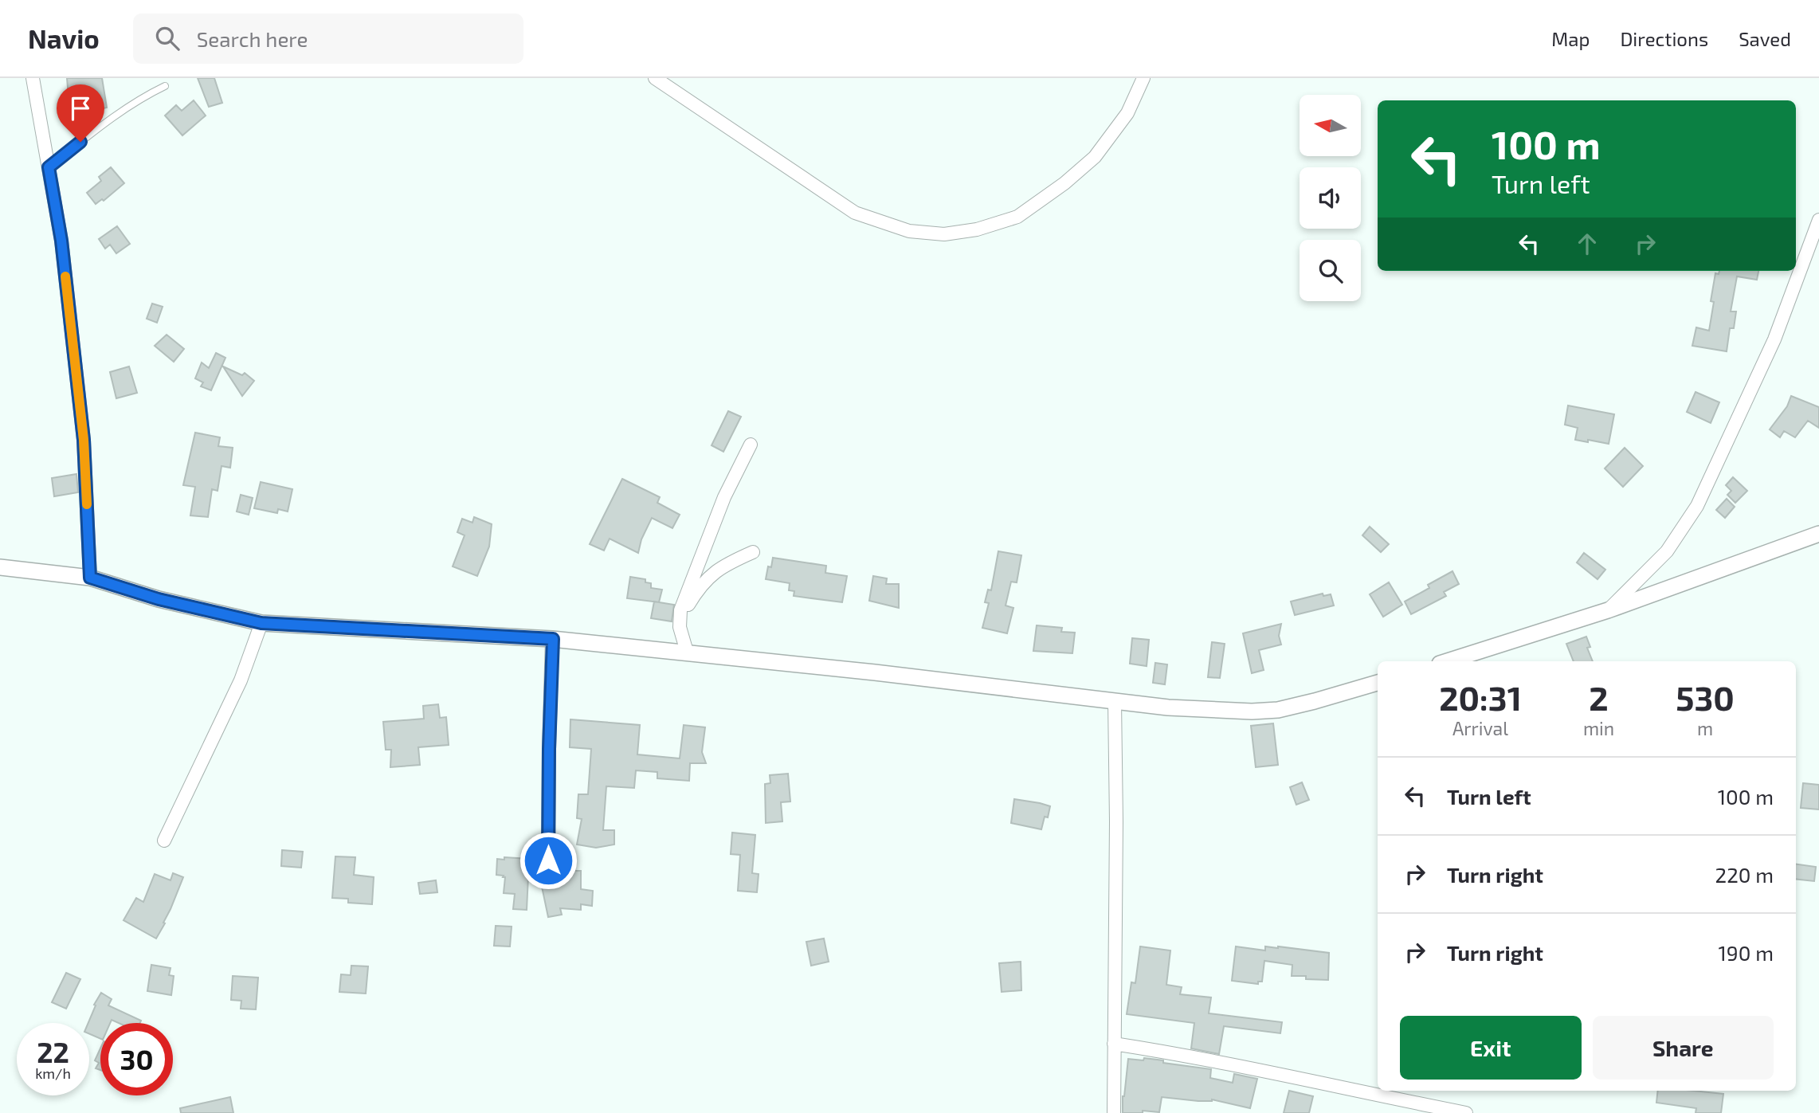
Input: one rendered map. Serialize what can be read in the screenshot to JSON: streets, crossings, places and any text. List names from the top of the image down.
{
  "north": "left",
  "page": {
    "header": "Navio",
    "search": "Search here",
    "nav": ["Map", "Directions", "Saved"],
    "turn": ["100 m", "Turn left"],
    "eta": [
      "20:31",
      "Arrival",
      "2",
      "min",
      "530",
      "m"
    ],
    "list": [
      {
        "name": "Turn left",
        "value": "100 m"
      },
      {
        "name": "Turn right",
        "value": "220 m"
      },
      {
        "name": "Turn right",
        "value": "190 m"
      }
    ],
    "buttons": ["Exit", "Share"],
    "speed": "22 km/h",
    "limit": "30"
  }
}
